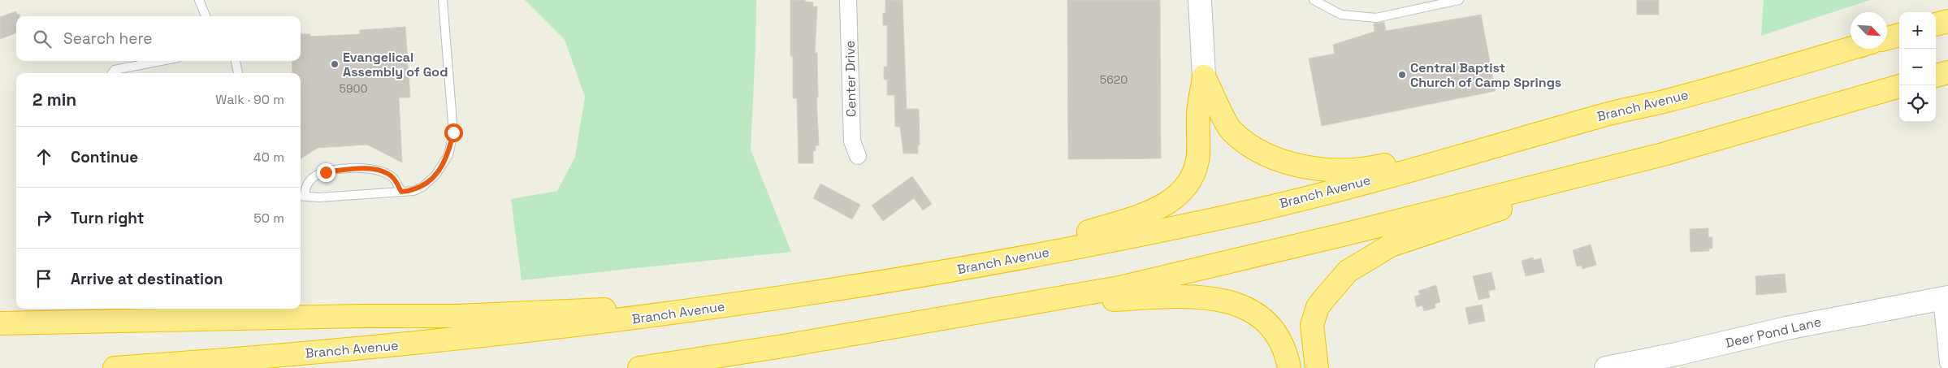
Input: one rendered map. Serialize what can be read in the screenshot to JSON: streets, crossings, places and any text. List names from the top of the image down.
{
  "streets": {
    "highway": ["Branch Avenue"],
    "street": ["Center Drive", "Deer Pond Lane"]
  },
  "places": ["Evangelical Assembly of God", "Central Baptist Church of Camp Springs"],
  "house_numbers": ["5620", "5900"],
  "north": "bottom right",
  "page": {
    "map_buttons": ["+", "−"],
    "search": "Search here",
    "heading": ["2 min", "Walk · 90 m"],
    "list": [
      ["Continue", "40 m"],
      ["Turn right", "50 m"],
      "Arrive at destination"
    ]
  }
}
